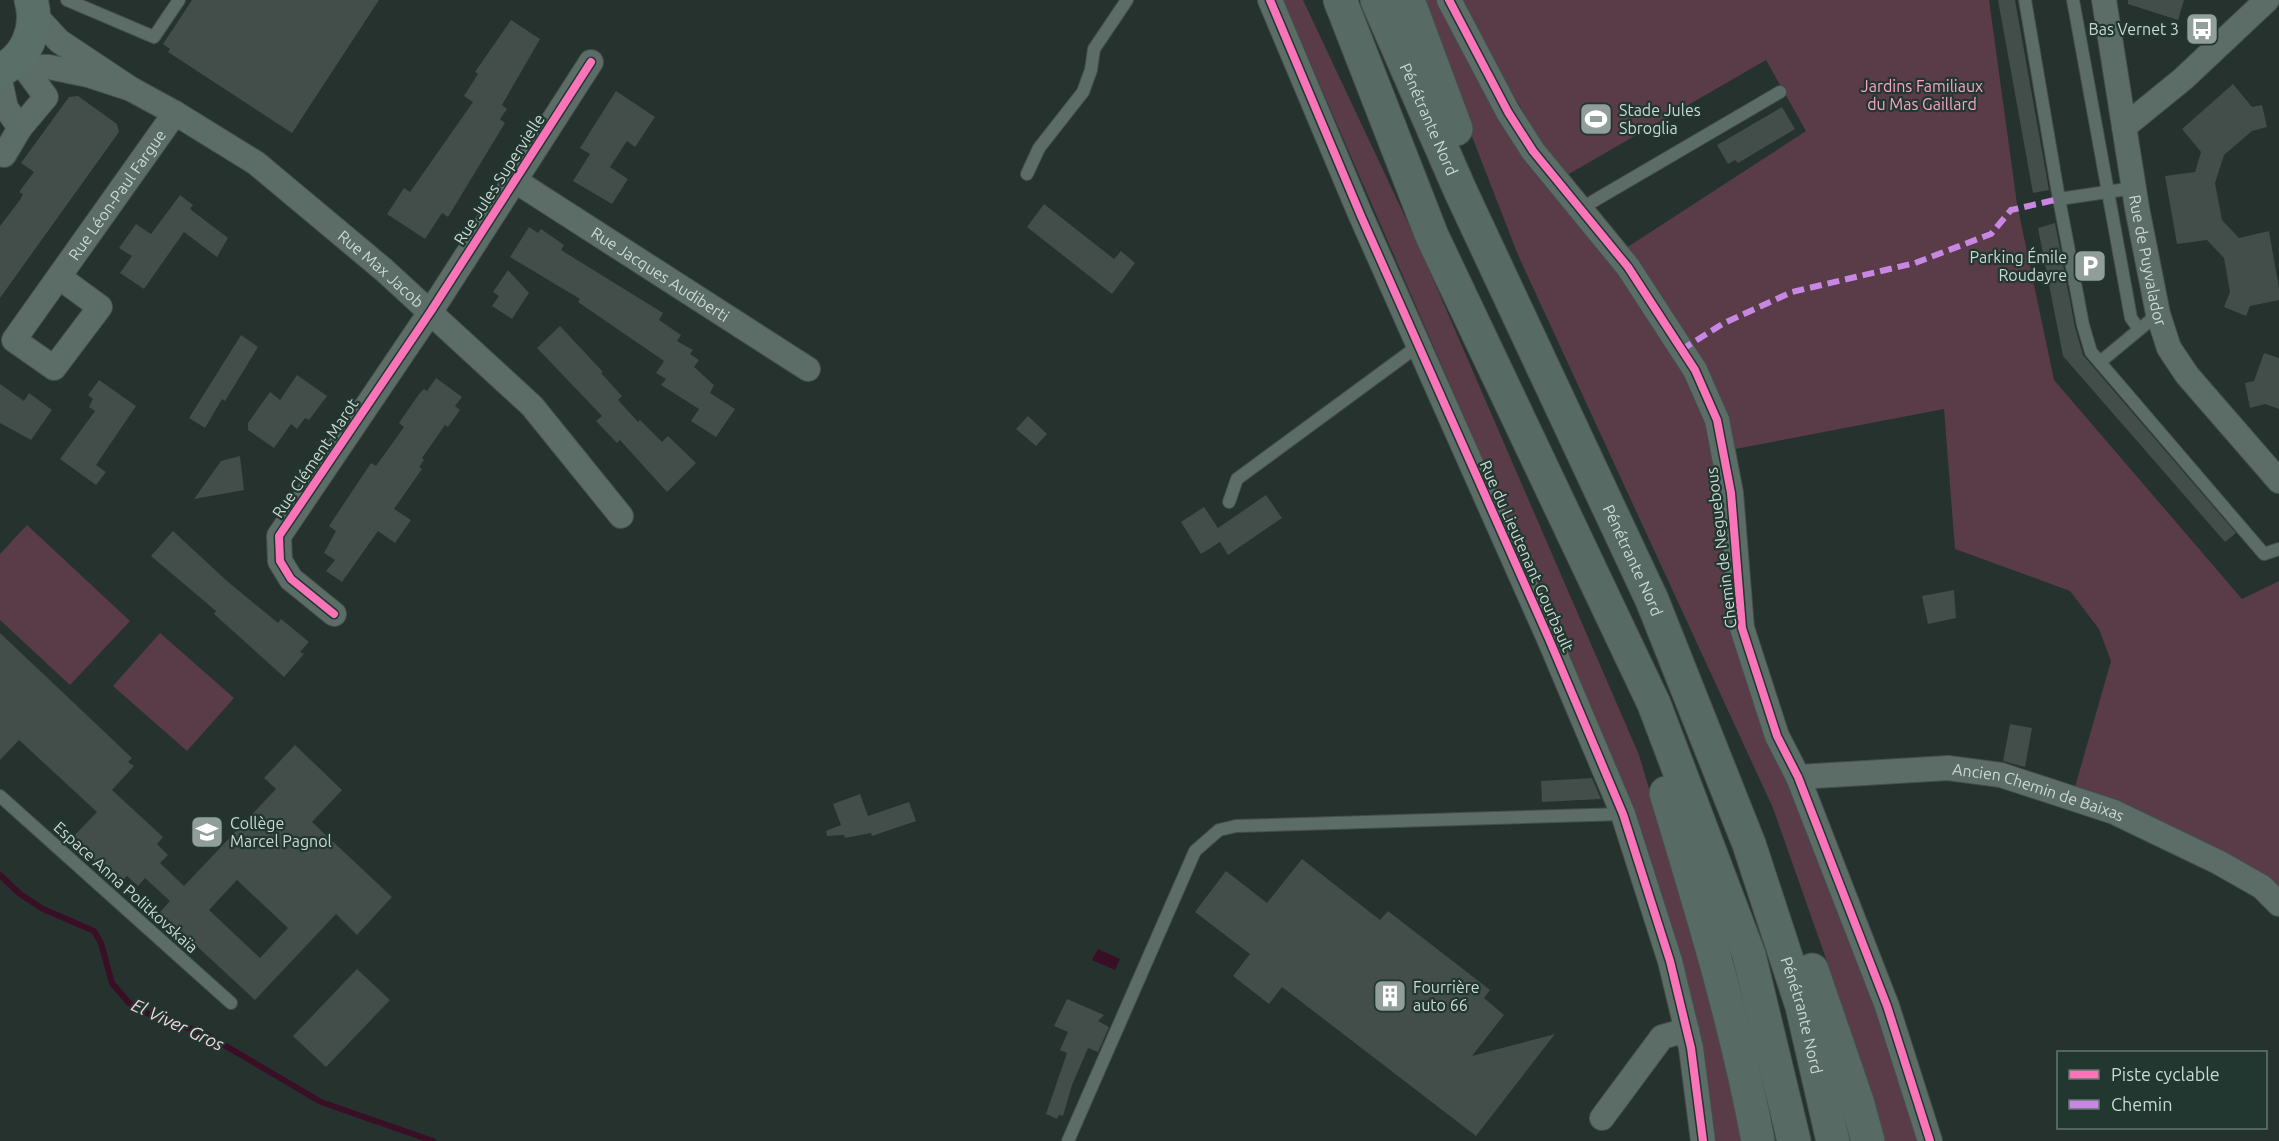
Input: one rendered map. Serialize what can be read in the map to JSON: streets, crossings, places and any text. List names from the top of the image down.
{
  "streets": {
    "highway": ["Pénétrante Nord"],
    "street": [
      "Rue Jules Supervielle",
      "Rue Léon-Paul Fargue",
      "Rue de Puyvalador",
      "Rue Max Jacob",
      "Rue Jacques Audiberti",
      "Rue Clément Marot",
      "Chemin de Neguebous",
      "Rue du Lieutenant Gourbault",
      "Ancien Chemin de Baixas"
    ],
    "lane": ["Espace Anna Politkovskaïa"]
  },
  "crossings": [
    ["Rue Jules Supervielle", "Rue Max Jacob"],
    ["Rue Jules Supervielle", "Rue Jacques Audiberti"],
    ["Rue Jules Supervielle", "Rue Clément Marot"],
    ["Rue Léon-Paul Fargue", "Rue Max Jacob"],
    ["Rue Max Jacob", "Rue Clément Marot"],
    ["Chemin de Neguebous", "Ancien Chemin de Baixas"]
  ],
  "water": ["El Viver Gros"],
  "parks": ["Jardins Familiaux du Mas Gaillard"],
  "places": {
    "bus stop": ["Bas Vernet 3"],
    "sports": ["Stade Jules Sbroglia"],
    "parking": ["Parking Émile Roudayre"],
    "school or university": ["Collège Marcel Pagnol"],
    "building": ["Fourrière auto 66"]
  },
  "legend": ["Piste cyclable", "Chemin"]
}
